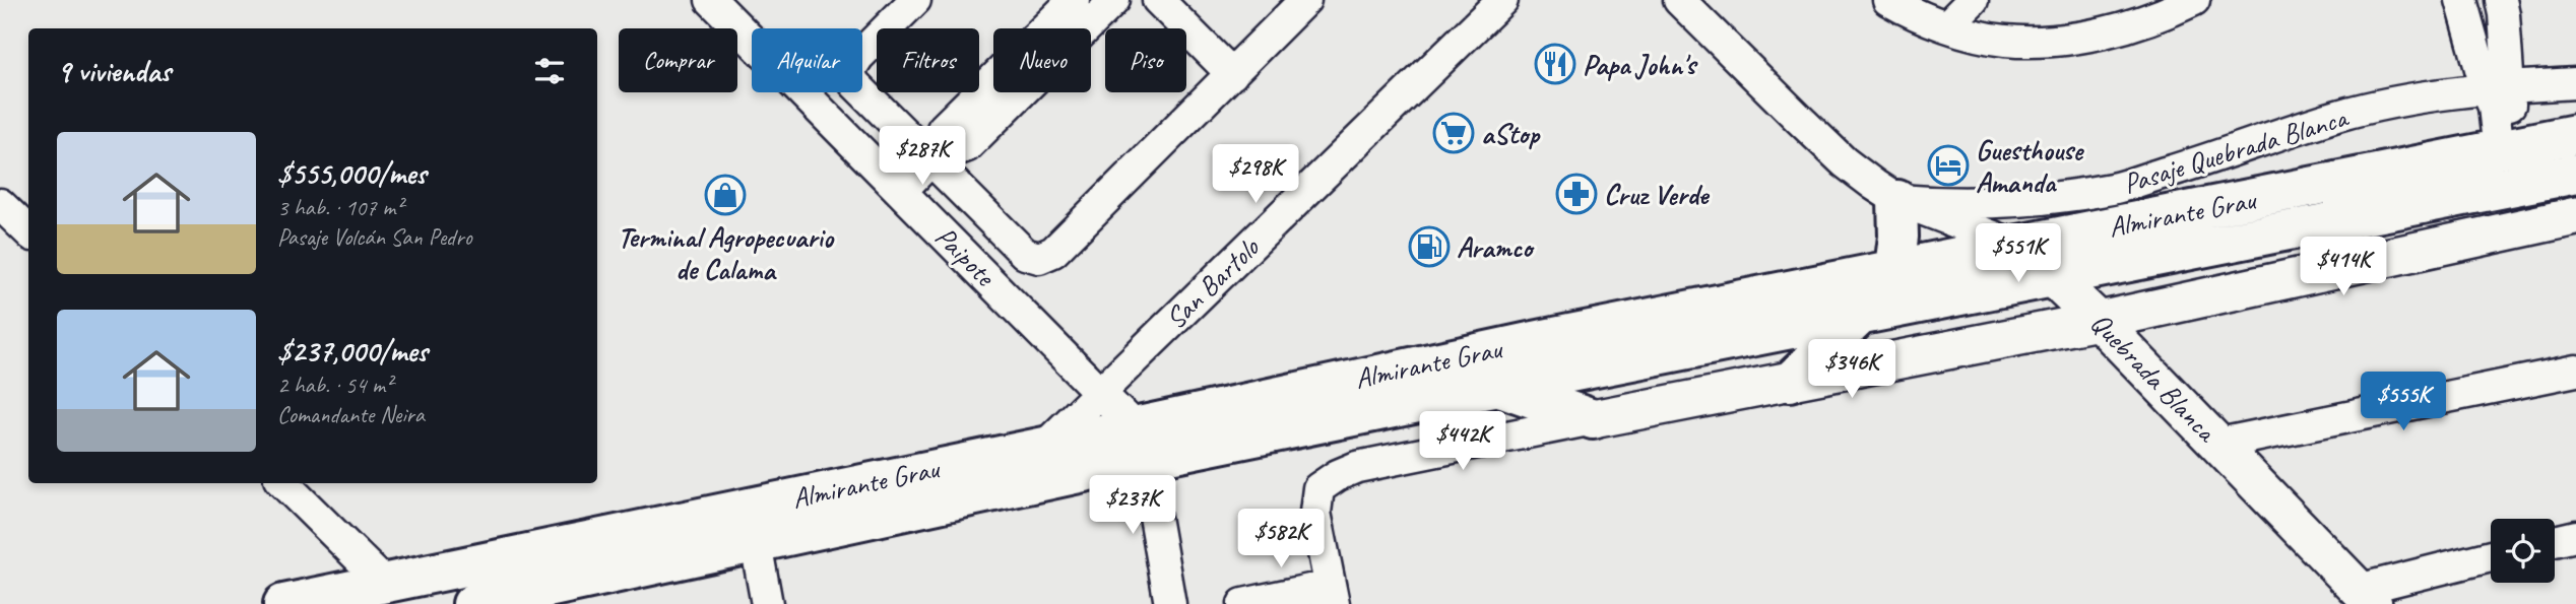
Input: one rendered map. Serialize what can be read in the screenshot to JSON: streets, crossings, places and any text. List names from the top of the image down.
{
  "streets": {
    "main road": ["Almirante Grau"],
    "street": [
      "Pasaje Quebrada Blanca",
      "Paipote",
      "San Bartolo",
      "Quebrada Blanca"
    ]
  },
  "crossings": [
    ["Pasaje Quebrada Blanca", "Quebrada Blanca"],
    ["Almirante Grau", "Paipote"],
    ["Almirante Grau", "San Bartolo"],
    ["Almirante Grau", "Quebrada Blanca"],
    ["Paipote", "San Bartolo"]
  ],
  "places": {
    "restaurant": ["Papa John's"],
    "supermarket": ["aStop"],
    "hotel": ["Guesthouse Amanda"],
    "pharmacy": ["Cruz Verde"],
    "shop": ["Terminal Agropecuario de Calama"],
    "fuel station": ["Aramco"]
  },
  "page": {
    "chip": [
      "Comprar",
      "Alquilar",
      "Filtros",
      "Nuevo",
      "Piso"
    ],
    "heading": "9 viviendas",
    "list": [
      {
        "name": "$555,000/mes",
        "note": "3 hab. · 107 m² · Pasaje Volcán San Pedro"
      },
      {
        "name": "$237,000/mes",
        "note": "2 hab. · 54 m² · Comandante Neira"
      }
    ],
    "price": [
      "$287K",
      "$298K",
      "$551K",
      "$414K",
      "$346K",
      "$555K",
      "$442K",
      "$237K",
      "$582K"
    ]
  }
}
